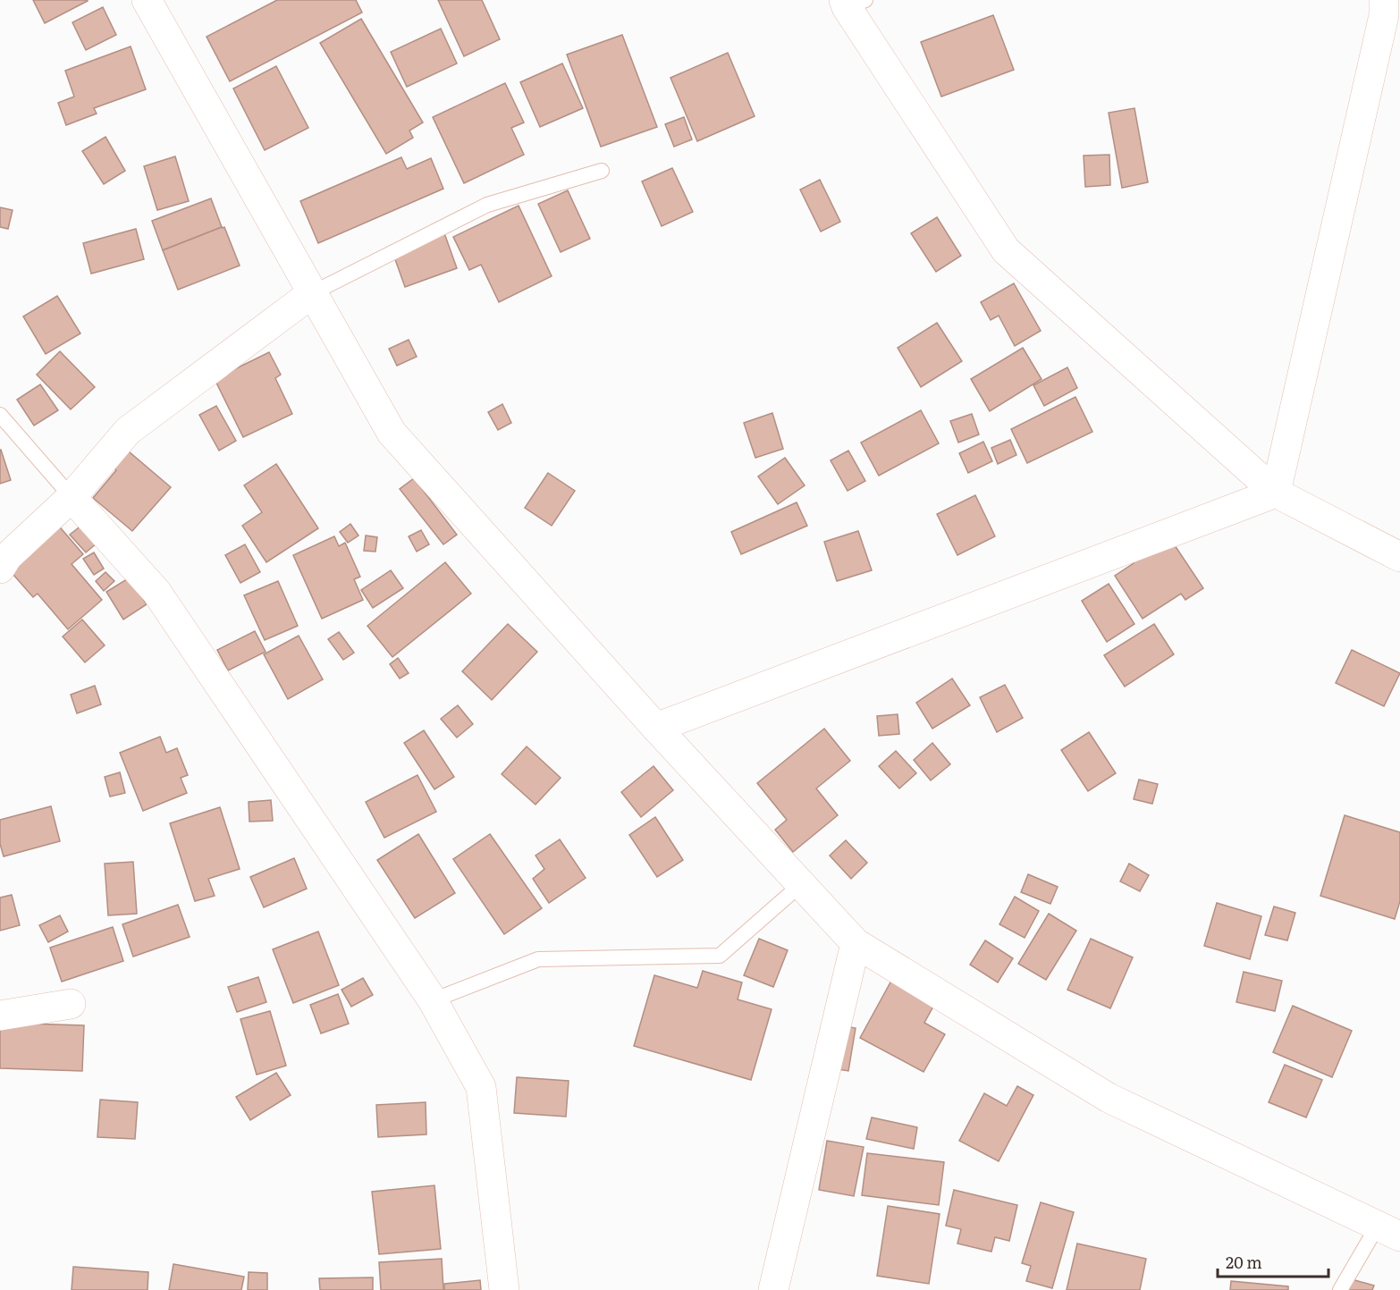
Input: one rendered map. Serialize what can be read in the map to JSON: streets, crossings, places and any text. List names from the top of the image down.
{
  "scale_bar": "20 m"
}
